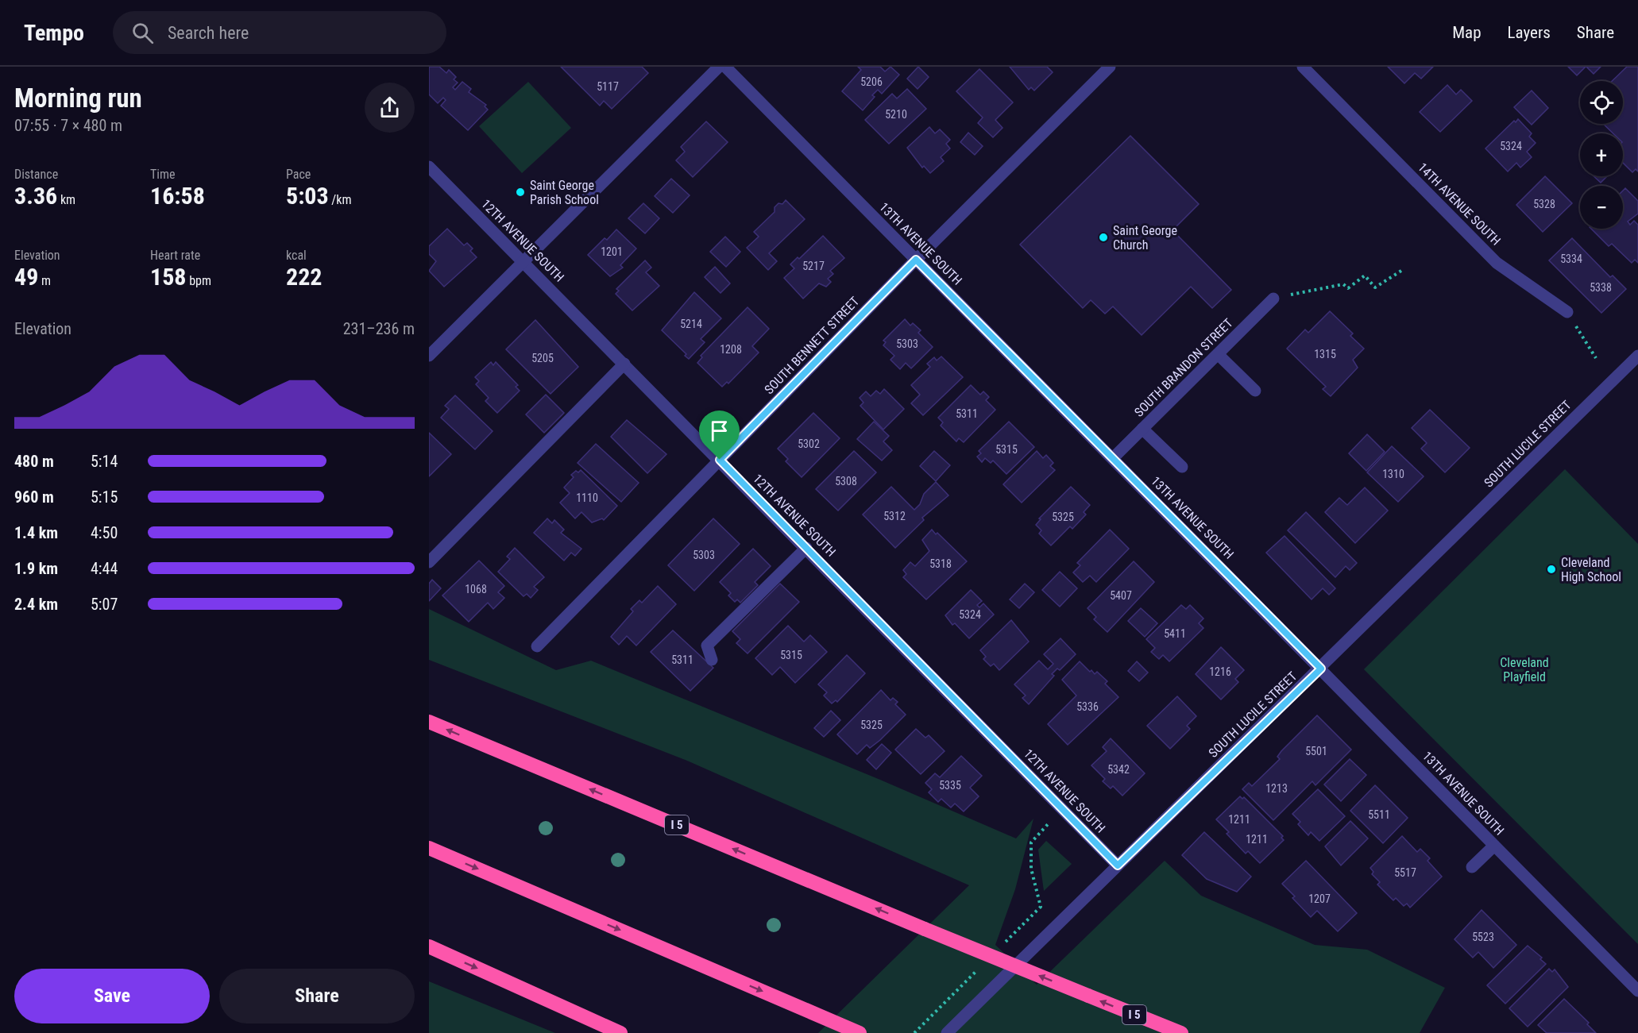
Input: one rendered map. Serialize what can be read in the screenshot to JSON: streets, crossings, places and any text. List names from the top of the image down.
{
  "streets": {
    "highway": ["I 5"],
    "street": [
      "14TH AVENUE SOUTH",
      "12TH AVENUE SOUTH",
      "13TH AVENUE SOUTH",
      "SOUTH BENNETT STREET",
      "SOUTH BRANDON STREET",
      "SOUTH LUCILE STREET"
    ]
  },
  "crossings": [
    ["12TH AVENUE SOUTH", "SOUTH BENNETT STREET"],
    ["12TH AVENUE SOUTH", "SOUTH LUCILE STREET"],
    ["13TH AVENUE SOUTH", "SOUTH BENNETT STREET"],
    ["13TH AVENUE SOUTH", "SOUTH BRANDON STREET"],
    ["13TH AVENUE SOUTH", "SOUTH LUCILE STREET"]
  ],
  "parks": ["Cleveland Playfield"],
  "places": ["Saint George Parish School", "Saint George Church", "Cleveland High School"],
  "house_numbers": [
    "5206",
    "5117",
    "5210",
    "5324",
    "5328",
    "1201",
    "5334",
    "5217",
    "5338",
    "5214",
    "5303",
    "1208",
    "1315",
    "5205",
    "5311",
    "5302",
    "5315",
    "1310",
    "5308",
    "1110",
    "5312",
    "5325",
    "5303",
    "5318",
    "1068",
    "5407",
    "5324",
    "5411",
    "5315",
    "5311",
    "1216",
    "5336",
    "5325",
    "5501",
    "5342",
    "5335",
    "1213",
    "5511",
    "1211",
    "1211",
    "5517",
    "1207",
    "5523"
  ],
  "page": {
    "header": "Tempo",
    "search": "Search here",
    "nav": ["Map", "Layers", "Share"],
    "heading": ["Morning run", "07:55 · 7 × 480 m"],
    "map_buttons": ["+", "−"],
    "stats": [
      ["Distance", "3.36 km"],
      ["Time", "16:58"],
      ["Pace", "5:03 /km"],
      ["Elevation", "49 m"],
      ["Heart rate", "158 bpm"],
      ["kcal", "222"]
    ],
    "chart": ["Elevation", "231–236 m"],
    "list": [
      {
        "name": "480 m",
        "note": "5:14"
      },
      {
        "name": "960 m",
        "note": "5:15"
      },
      {
        "name": "1.4 km",
        "note": "4:50"
      },
      {
        "name": "1.9 km",
        "note": "4:44"
      },
      {
        "name": "2.4 km",
        "note": "5:07"
      }
    ],
    "buttons": ["Save", "Share"]
  }
}
